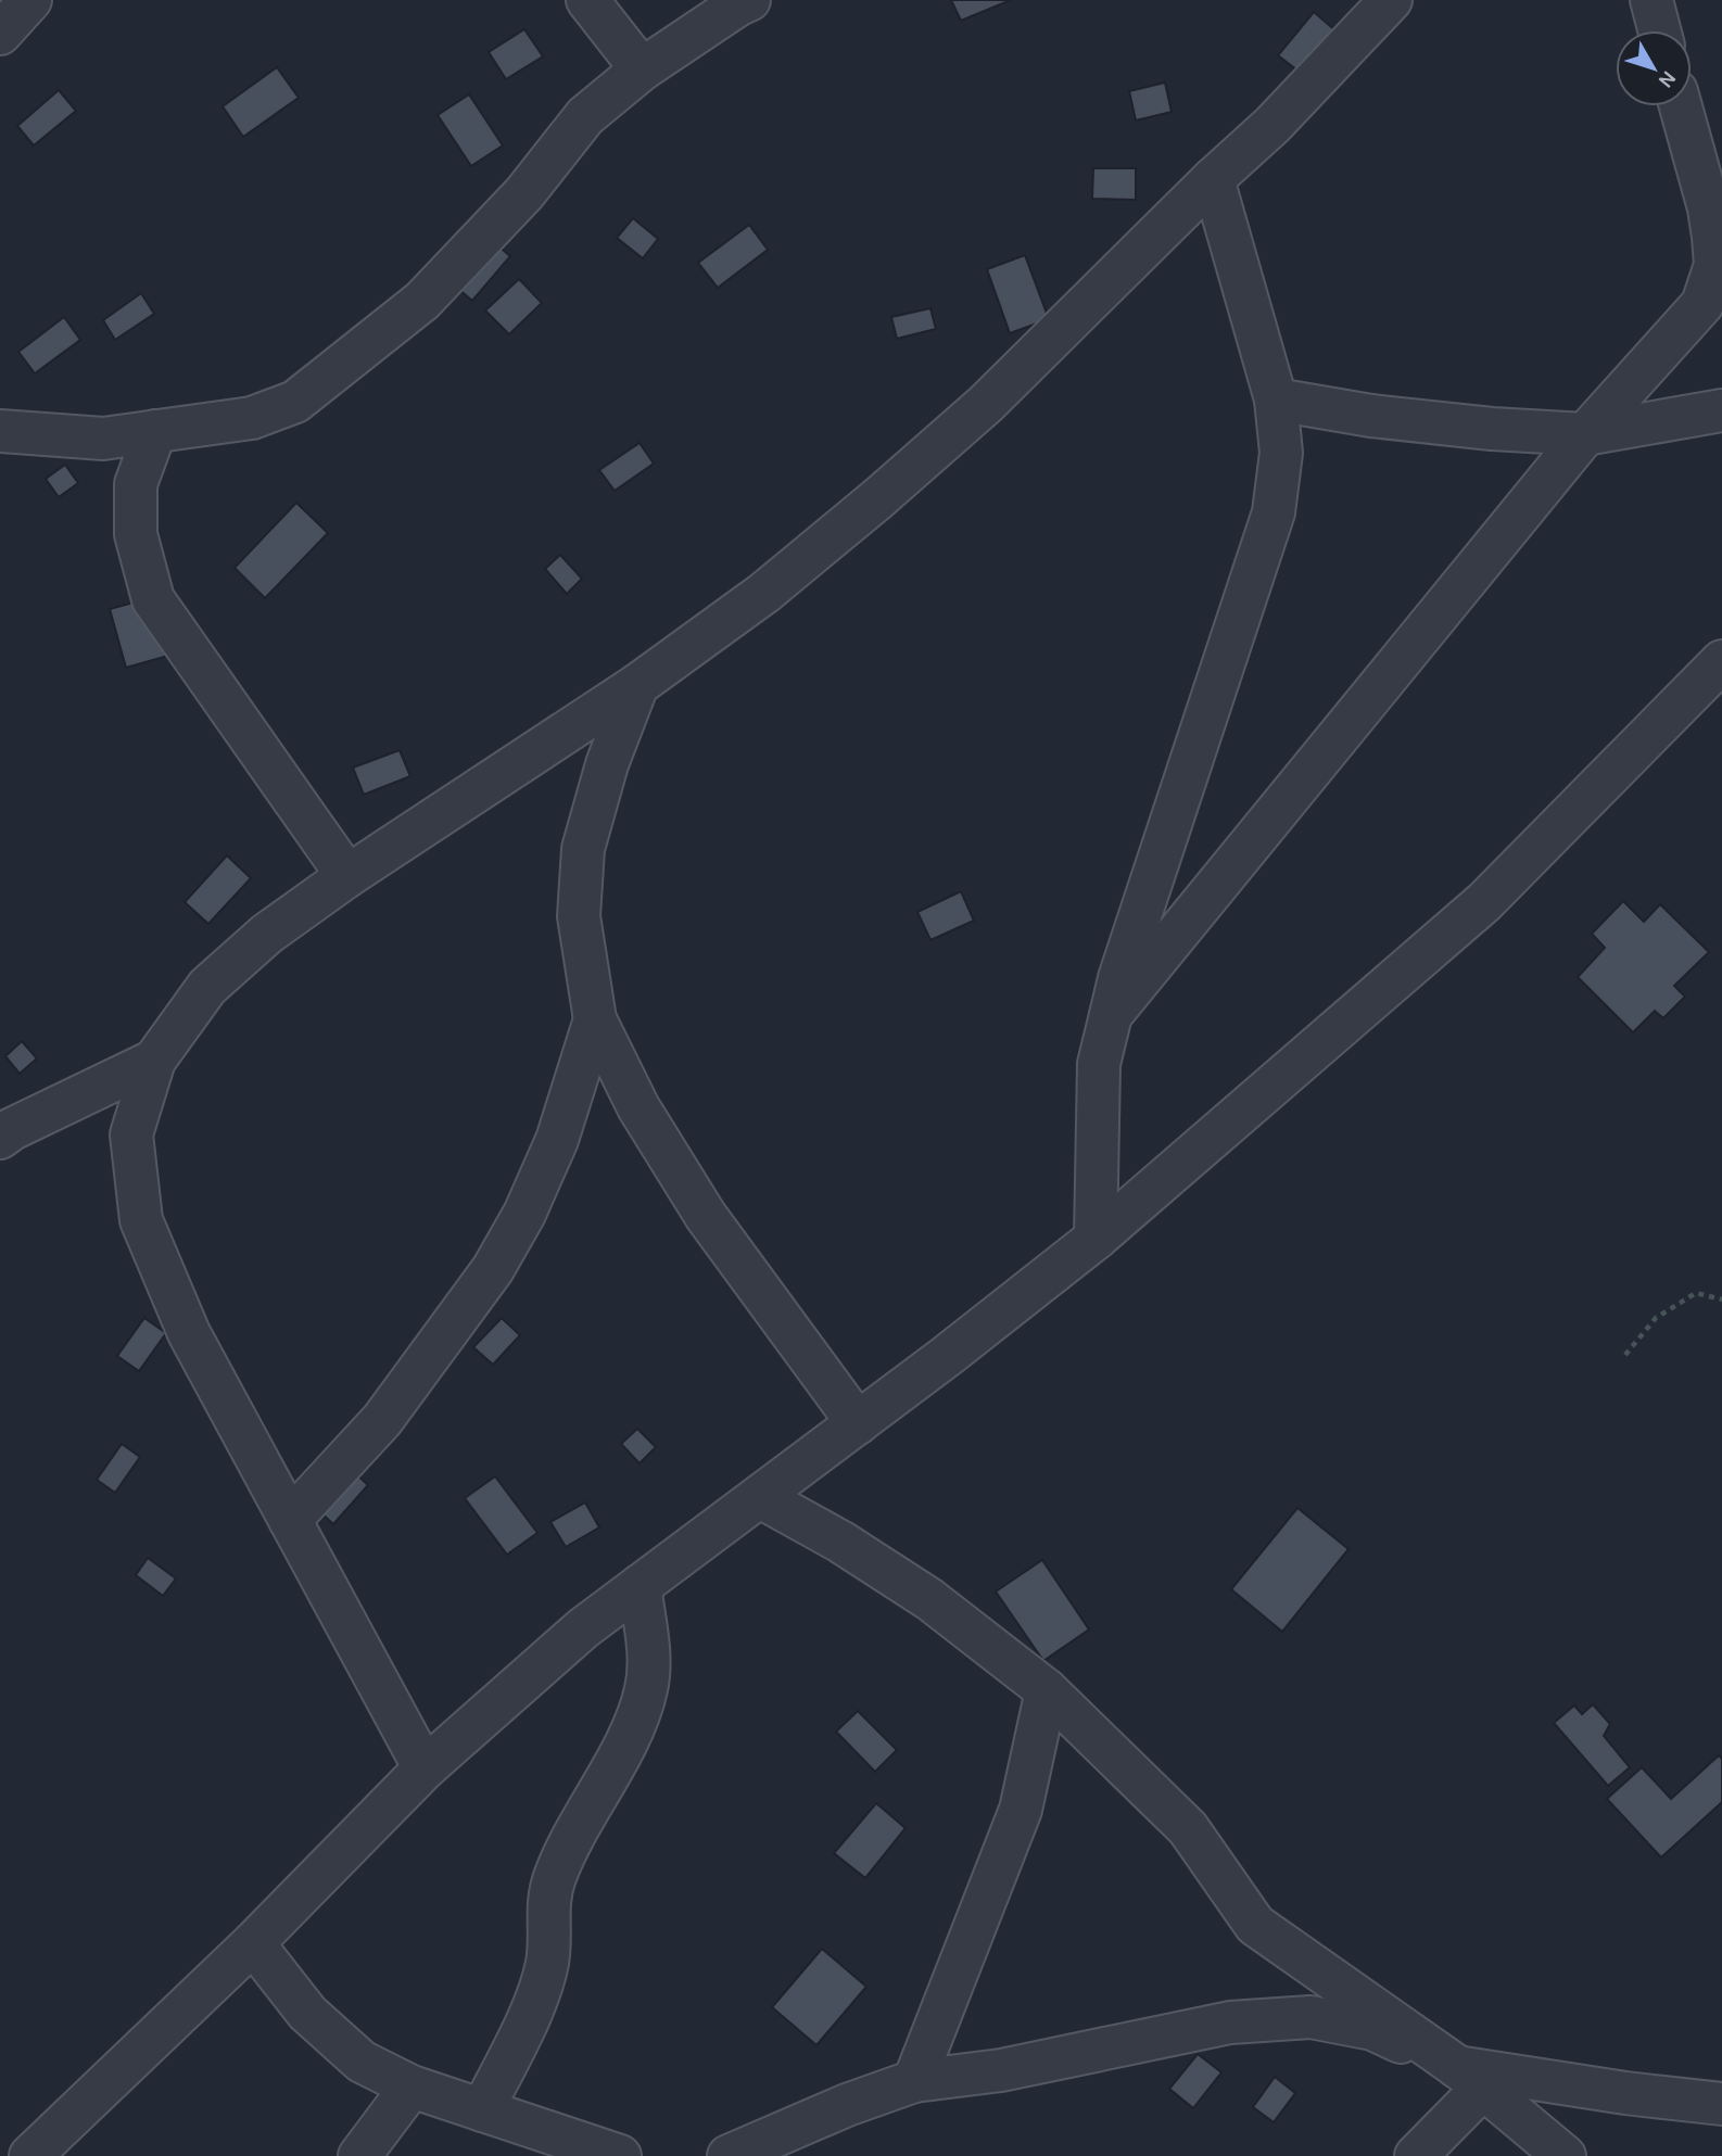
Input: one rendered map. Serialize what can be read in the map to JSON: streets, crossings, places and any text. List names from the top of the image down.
{
  "north": "bottom right"
}
